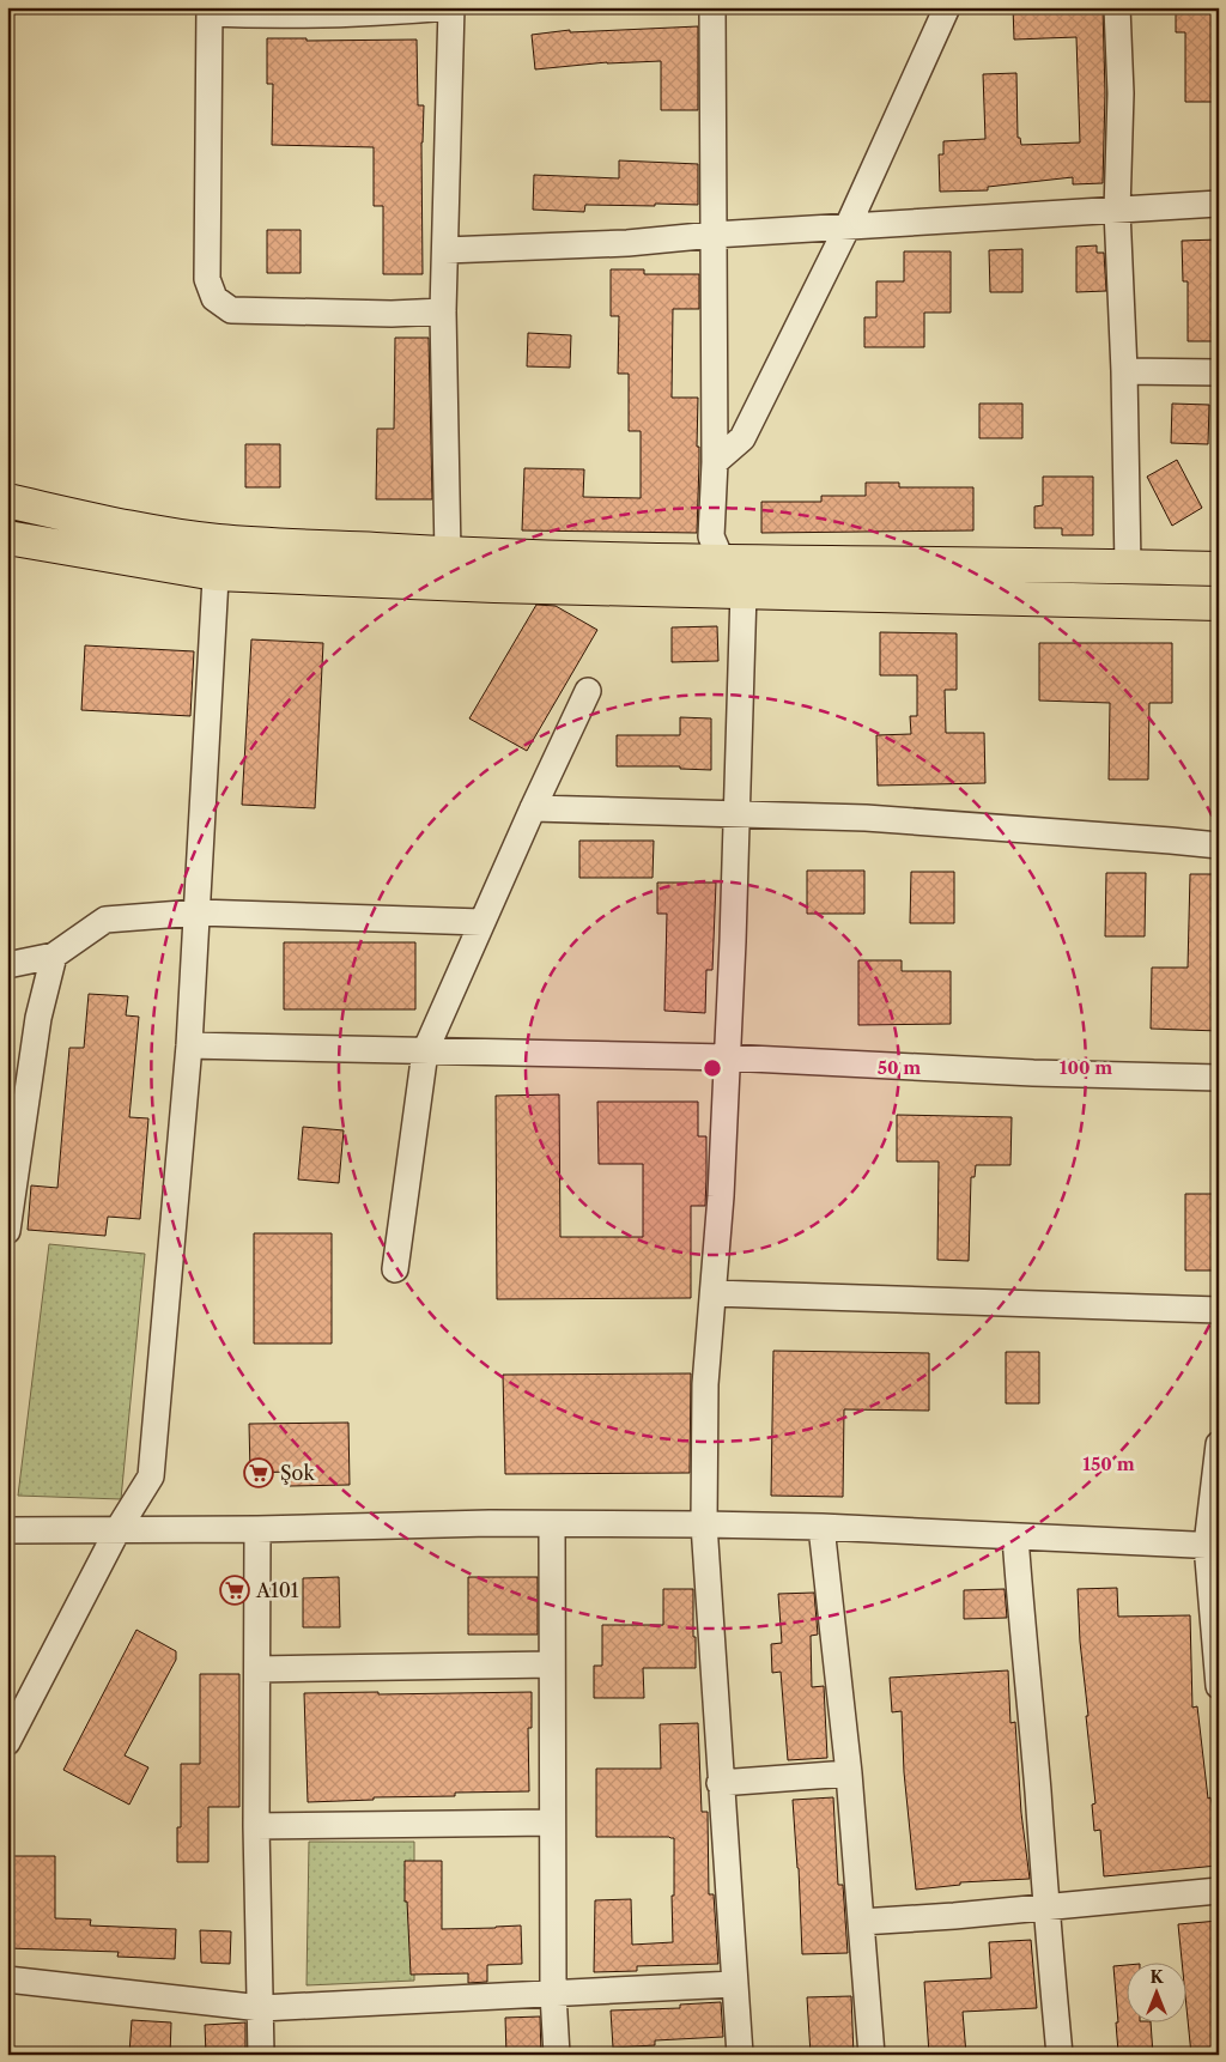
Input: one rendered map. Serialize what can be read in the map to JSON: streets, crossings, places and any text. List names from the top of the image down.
{
  "places": {
    "supermarket": ["Şok", "A101"]
  },
  "north": "top",
  "rings": ["50 m", "100 m", "150 m"]
}
